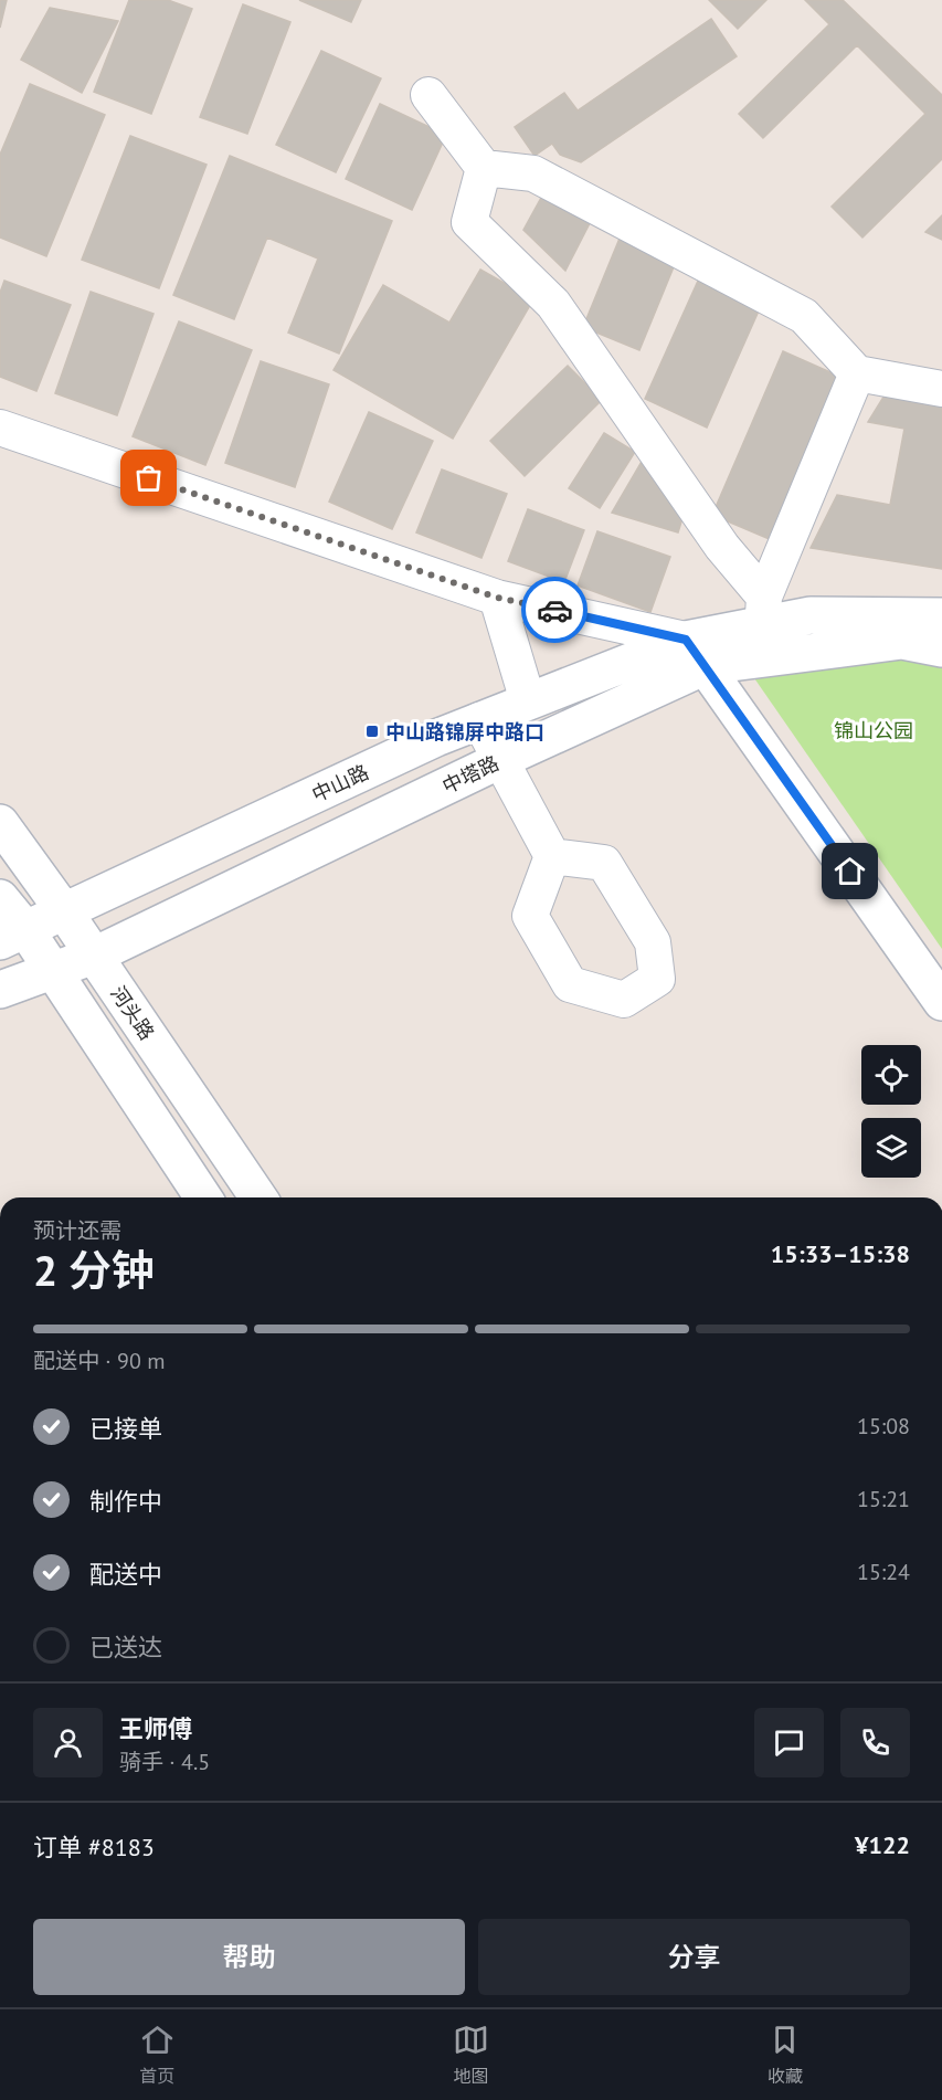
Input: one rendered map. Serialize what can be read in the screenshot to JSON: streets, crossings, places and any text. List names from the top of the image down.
{
  "streets": {
    "main road": ["中塔路", "中山路", "河头路"]
  },
  "crossings": [
    ["中塔路", "中山路"],
    ["中塔路", "河头路"],
    ["中山路", "河头路"]
  ],
  "parks": ["锦山公园"],
  "places": {
    "transit": ["中山路锦屏中路口"]
  },
  "page": {
    "heading": ["2 分钟", "预计还需", "15:33–15:38"],
    "panel": [
      "王师傅",
      "骑手 · 4.5",
      "订单 #8183",
      "¥122"
    ],
    "bar": "配送中 · 90 m",
    "list": [
      ["已接单", "15:08"],
      ["制作中", "15:21"],
      ["配送中", "15:24"],
      "已送达"
    ],
    "buttons": ["帮助", "分享"],
    "tabs": ["首页", "地图", "收藏"]
  }
}
